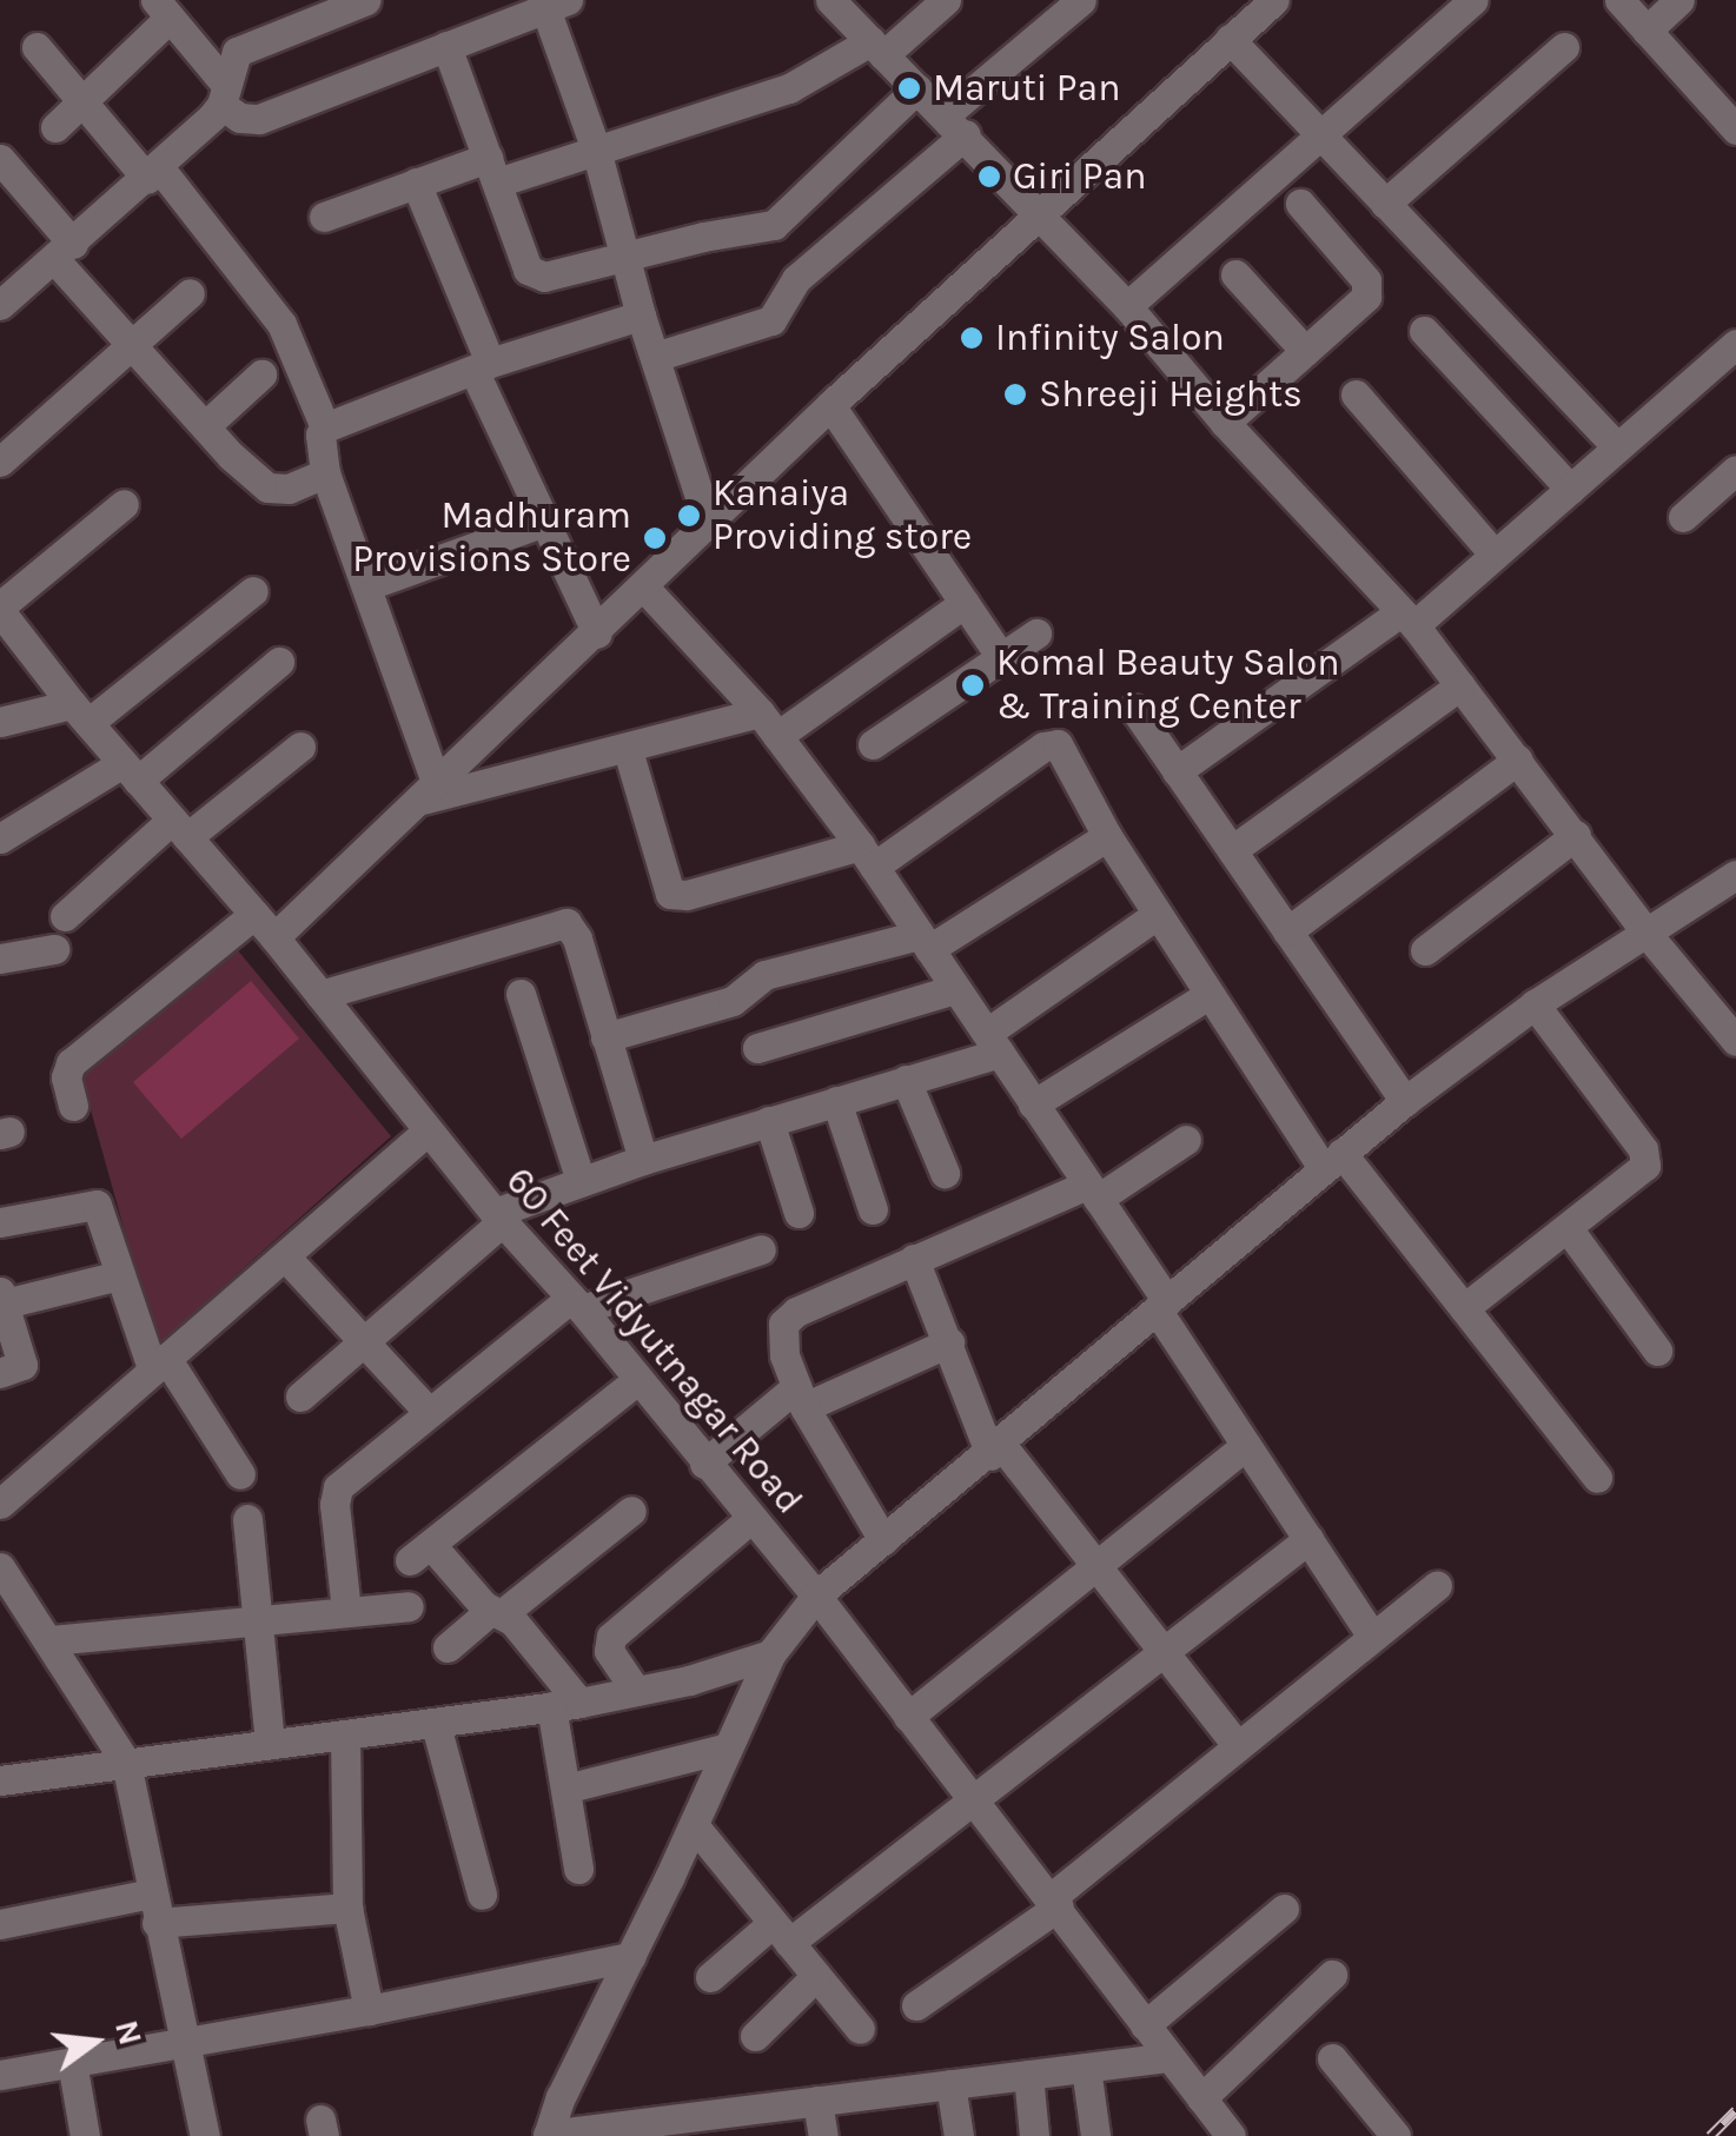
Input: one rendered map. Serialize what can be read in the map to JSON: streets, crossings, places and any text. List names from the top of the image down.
{
  "streets": {
    "street": ["60 Feet Vidyutnagar Road"]
  },
  "places": [
    "Maruti Pan",
    "Giri Pan",
    "Infinity Salon",
    "Shreeji Heights",
    "Kanaiya Providing store",
    "Madhuram Provisions Store",
    "Komal Beauty Salon & Training Center"
  ],
  "north": "right"
}
